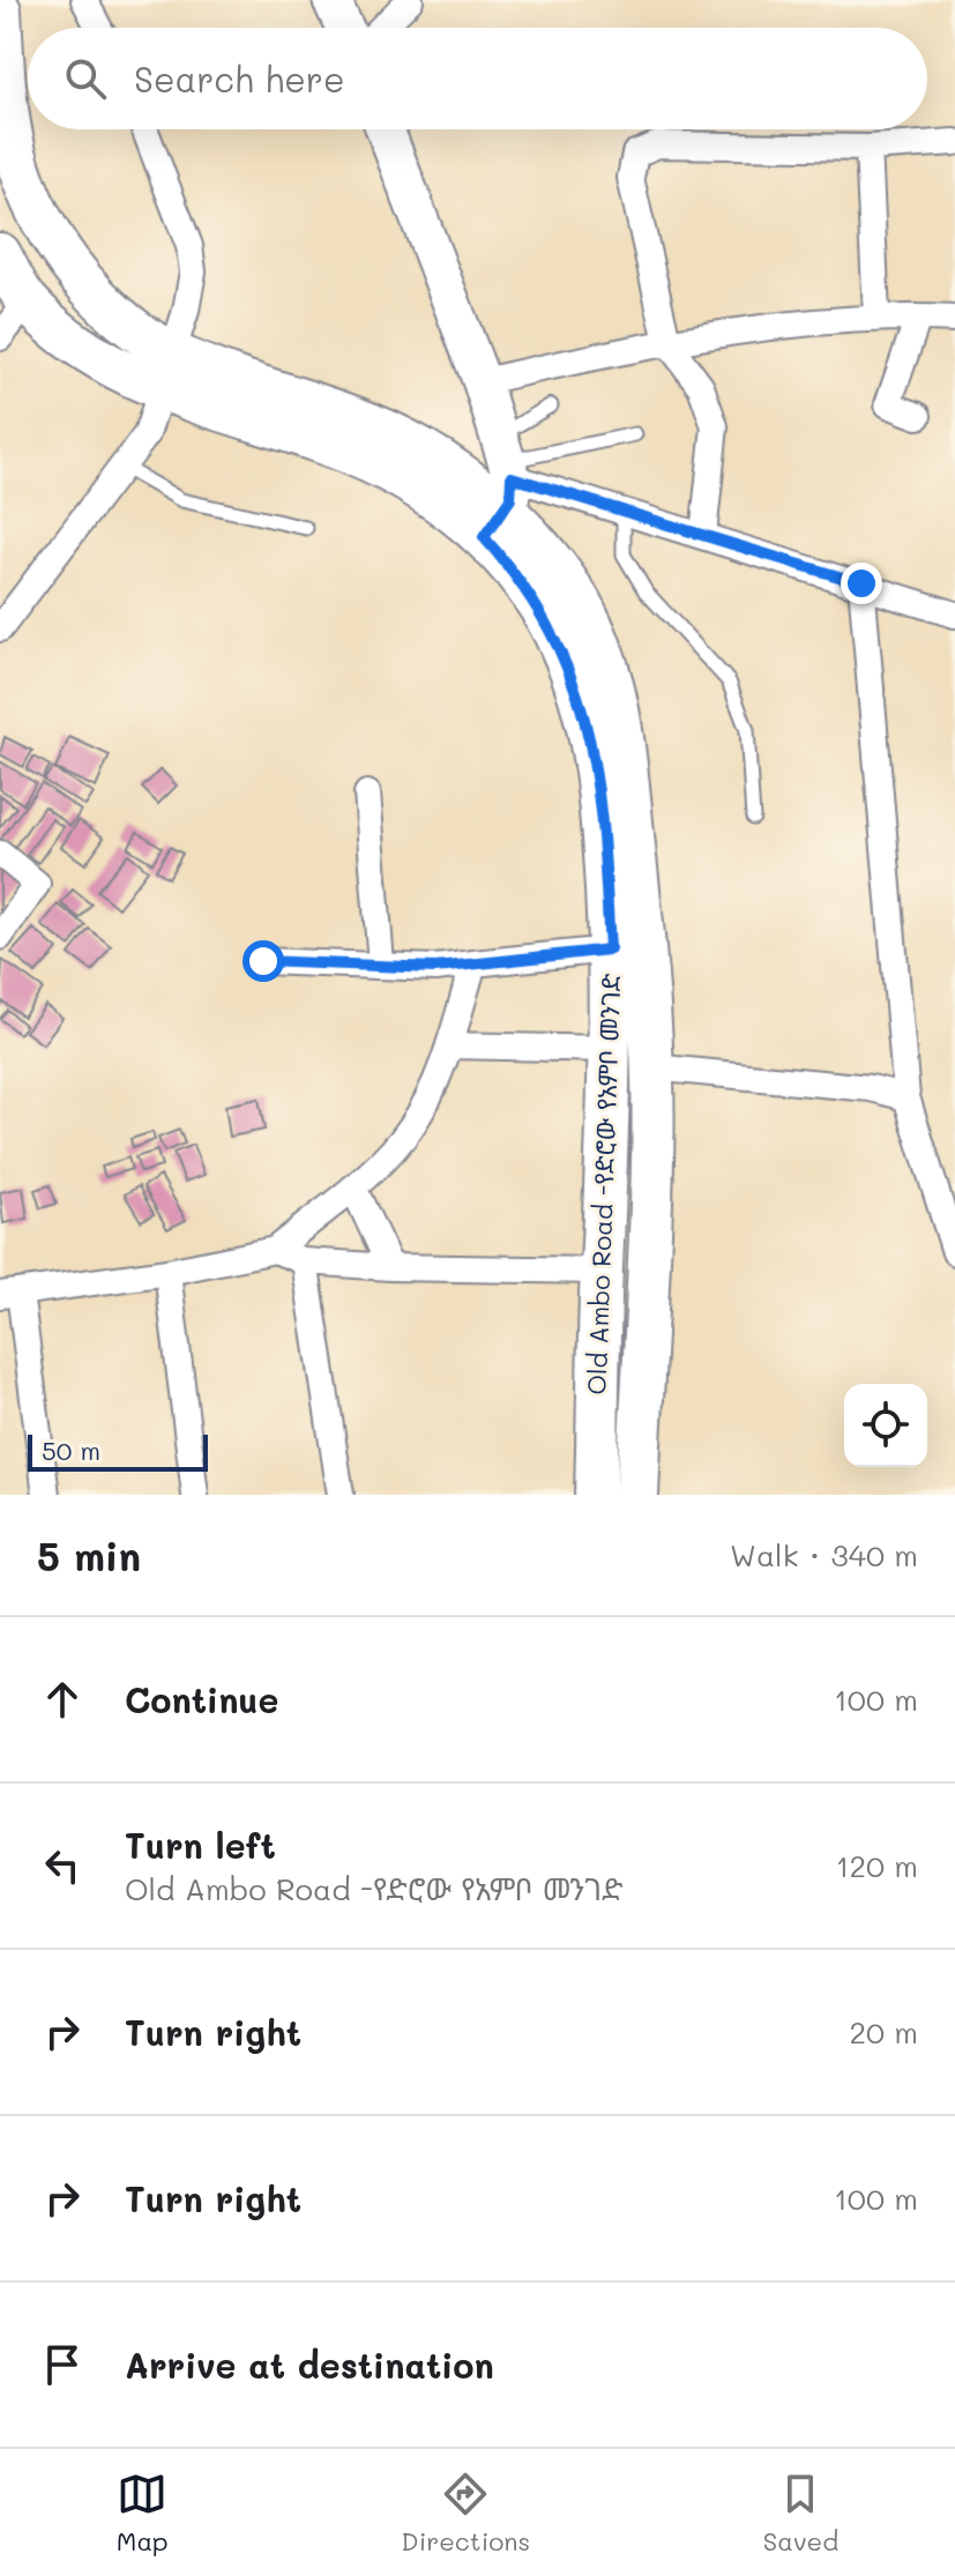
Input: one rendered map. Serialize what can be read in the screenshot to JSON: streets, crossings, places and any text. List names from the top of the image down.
{
  "streets": {
    "main road": ["Old Ambo Road -የድሮው የአምቦ መንገድ"]
  },
  "scale_bar": "50 m",
  "page": {
    "search": "Search here",
    "scale": "50 m",
    "heading": ["5 min", "Walk · 340 m"],
    "list": [
      ["Continue", "100 m"],
      ["Turn left", "Old Ambo Road -የድሮው የአምቦ መንገድ", "120 m"],
      ["Turn right", "20 m"],
      ["Turn right", "100 m"],
      "Arrive at destination"
    ],
    "nav": ["Map", "Directions", "Saved"]
  }
}
